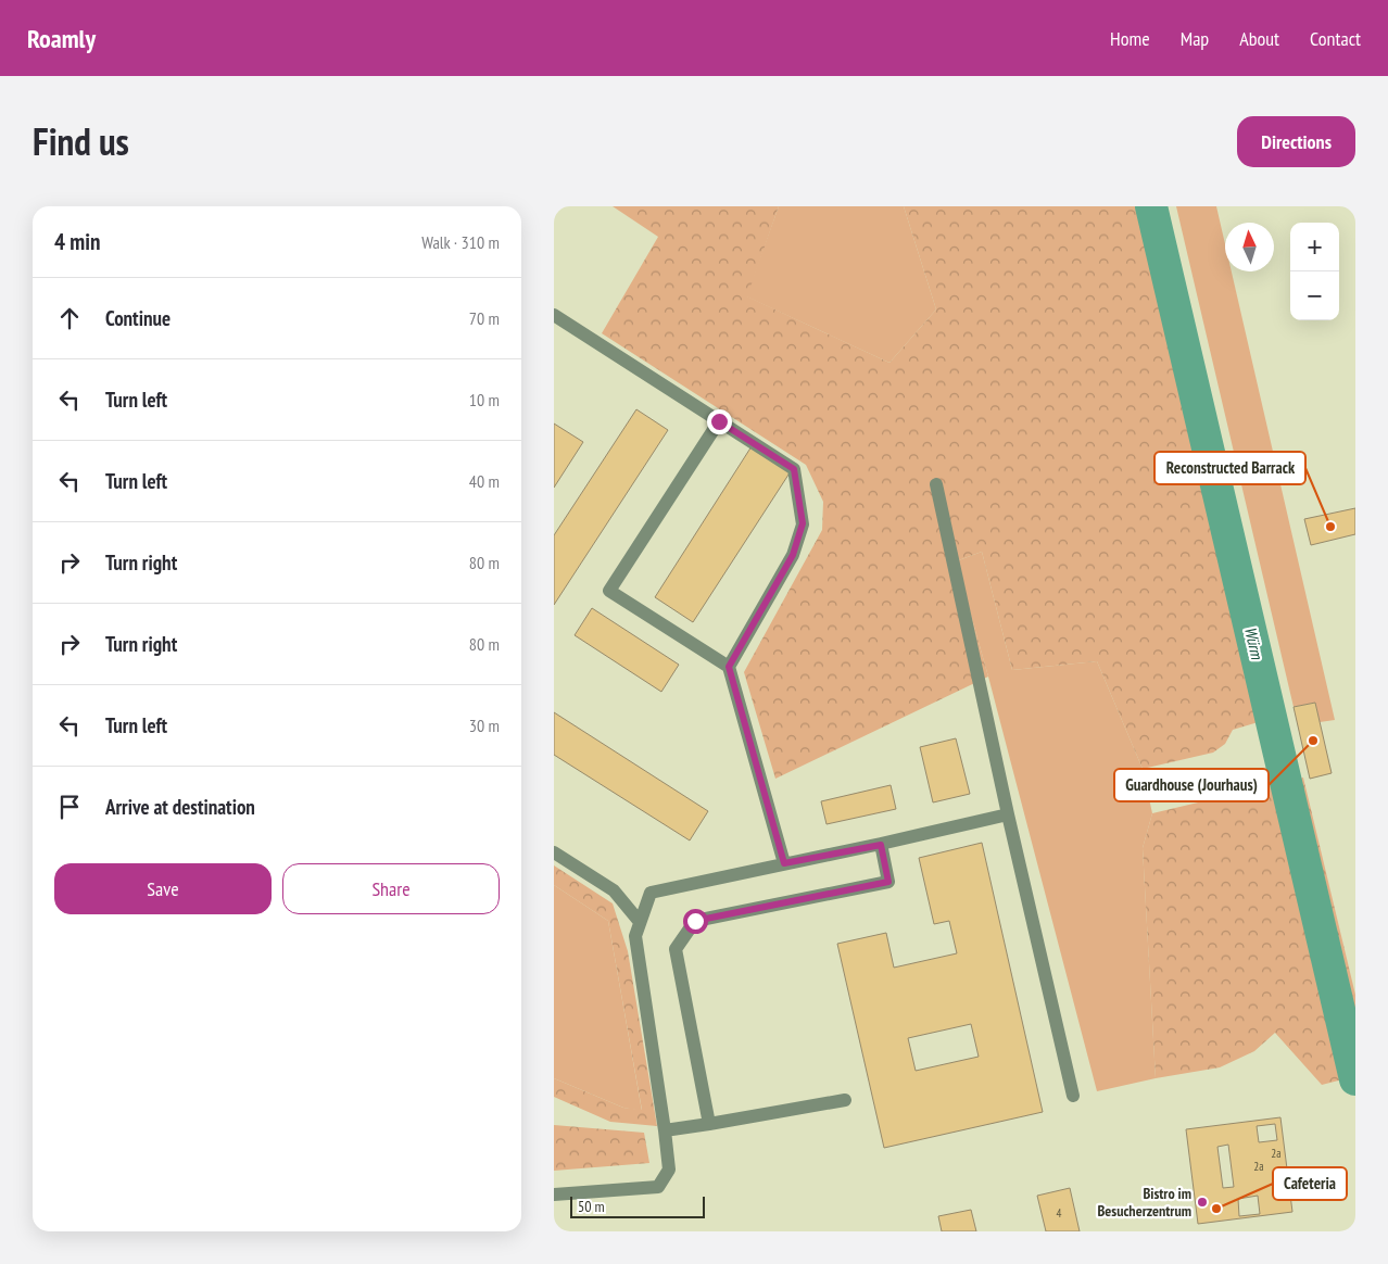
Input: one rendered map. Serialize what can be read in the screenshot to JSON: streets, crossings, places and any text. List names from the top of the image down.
{
  "water": ["Würm"],
  "places": [
    "Reconstructed Barrack",
    "Guardhouse (Jourhaus)",
    "Bistro im Besucherzentrum",
    "Cafeteria"
  ],
  "house_numbers": ["2a", "2a", "4"],
  "scale_bar": "50 m",
  "north": "top",
  "page": {
    "header": "Roamly",
    "nav": [
      "Home",
      "Map",
      "About",
      "Contact"
    ],
    "title": "Find us",
    "buttons": [
      "Directions",
      ["Save", "Share"]
    ],
    "heading": ["4 min", "Walk · 310 m"],
    "map_buttons": ["+", "−"],
    "list": [
      ["Continue", "70 m"],
      ["Turn left", "10 m"],
      ["Turn left", "40 m"],
      ["Turn right", "80 m"],
      ["Turn right", "80 m"],
      ["Turn left", "30 m"],
      "Arrive at destination"
    ],
    "scale": "50 m"
  }
}
